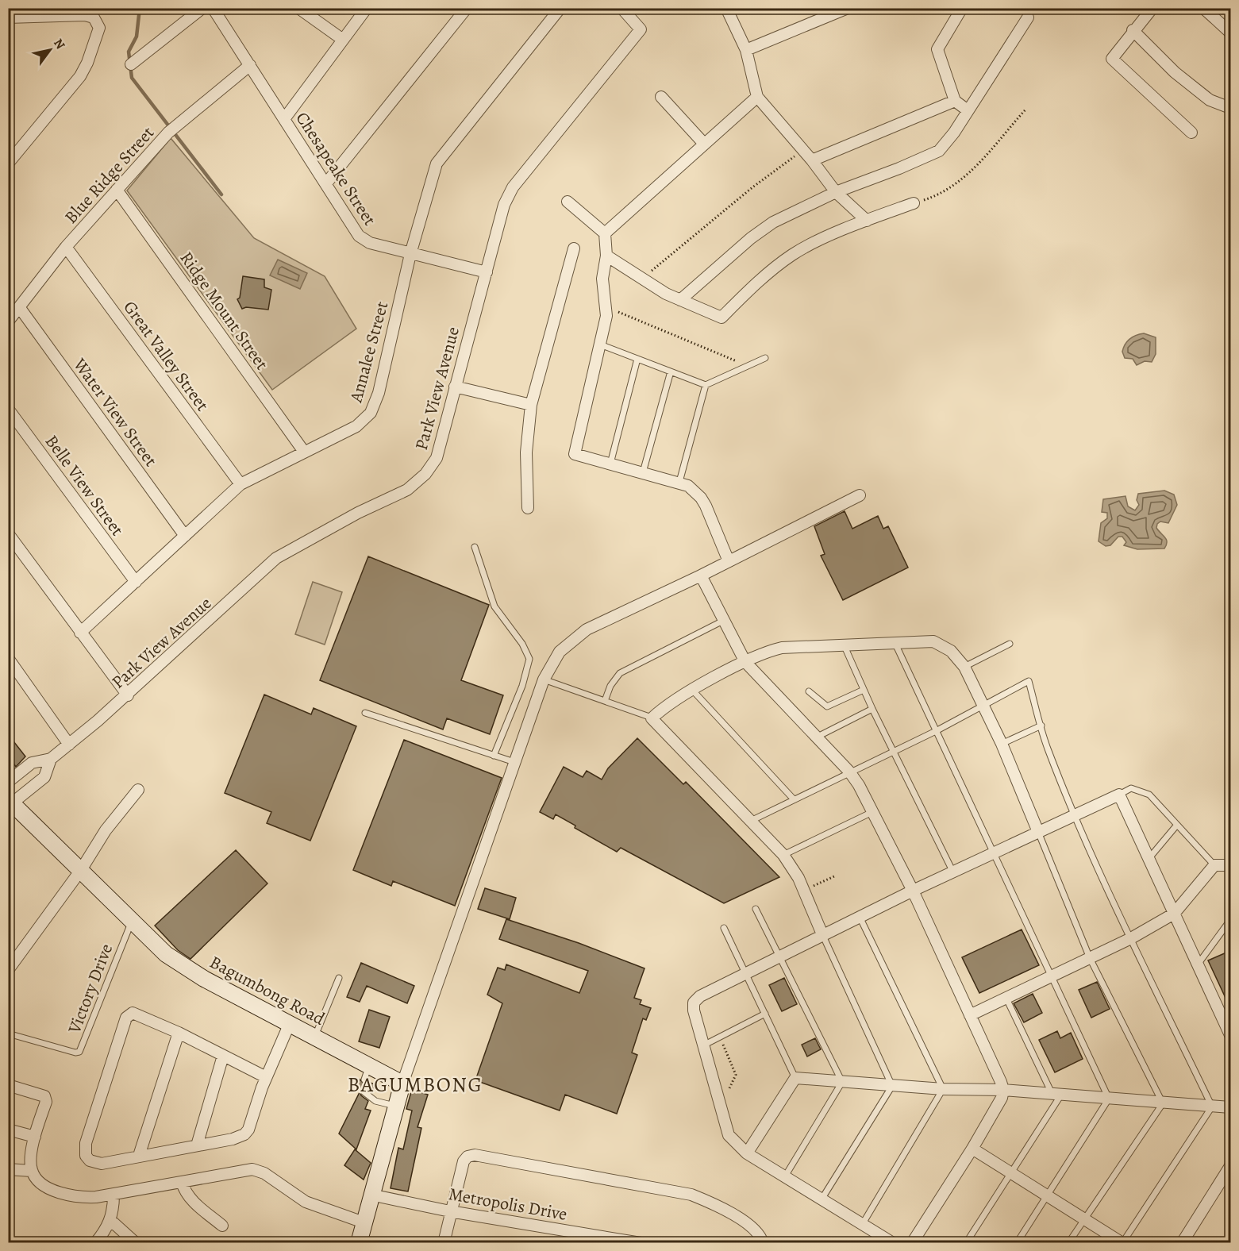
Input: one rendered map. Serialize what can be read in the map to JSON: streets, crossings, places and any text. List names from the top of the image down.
{
  "streets": {
    "main road": ["Bagumbong Road"],
    "street": [
      "Chesapeake Street",
      "Blue Ridge Street",
      "Ridge Mount Street",
      "Annalee Street",
      "Great Valley Street",
      "Park View Avenue",
      "Water View Street",
      "Belle View Street",
      "Metropolis Drive"
    ],
    "lane": ["Victory Drive"]
  },
  "crossings": [
    ["Chesapeake Street", "Blue Ridge Street"],
    ["Chesapeake Street", "Annalee Street"],
    ["Chesapeake Street", "Park View Avenue"],
    ["Blue Ridge Street", "Ridge Mount Street"],
    ["Blue Ridge Street", "Great Valley Street"],
    ["Blue Ridge Street", "Water View Street"],
    ["Ridge Mount Street", "Annalee Street"],
    ["Annalee Street", "Great Valley Street"],
    ["Annalee Street", "Water View Street"],
    ["Annalee Street", "Belle View Street"],
    ["Park View Avenue", "Bagumbong Road"],
    ["Victory Drive", "Bagumbong Road"]
  ],
  "districts": ["BAGUMBONG"],
  "north": "top right"
}
